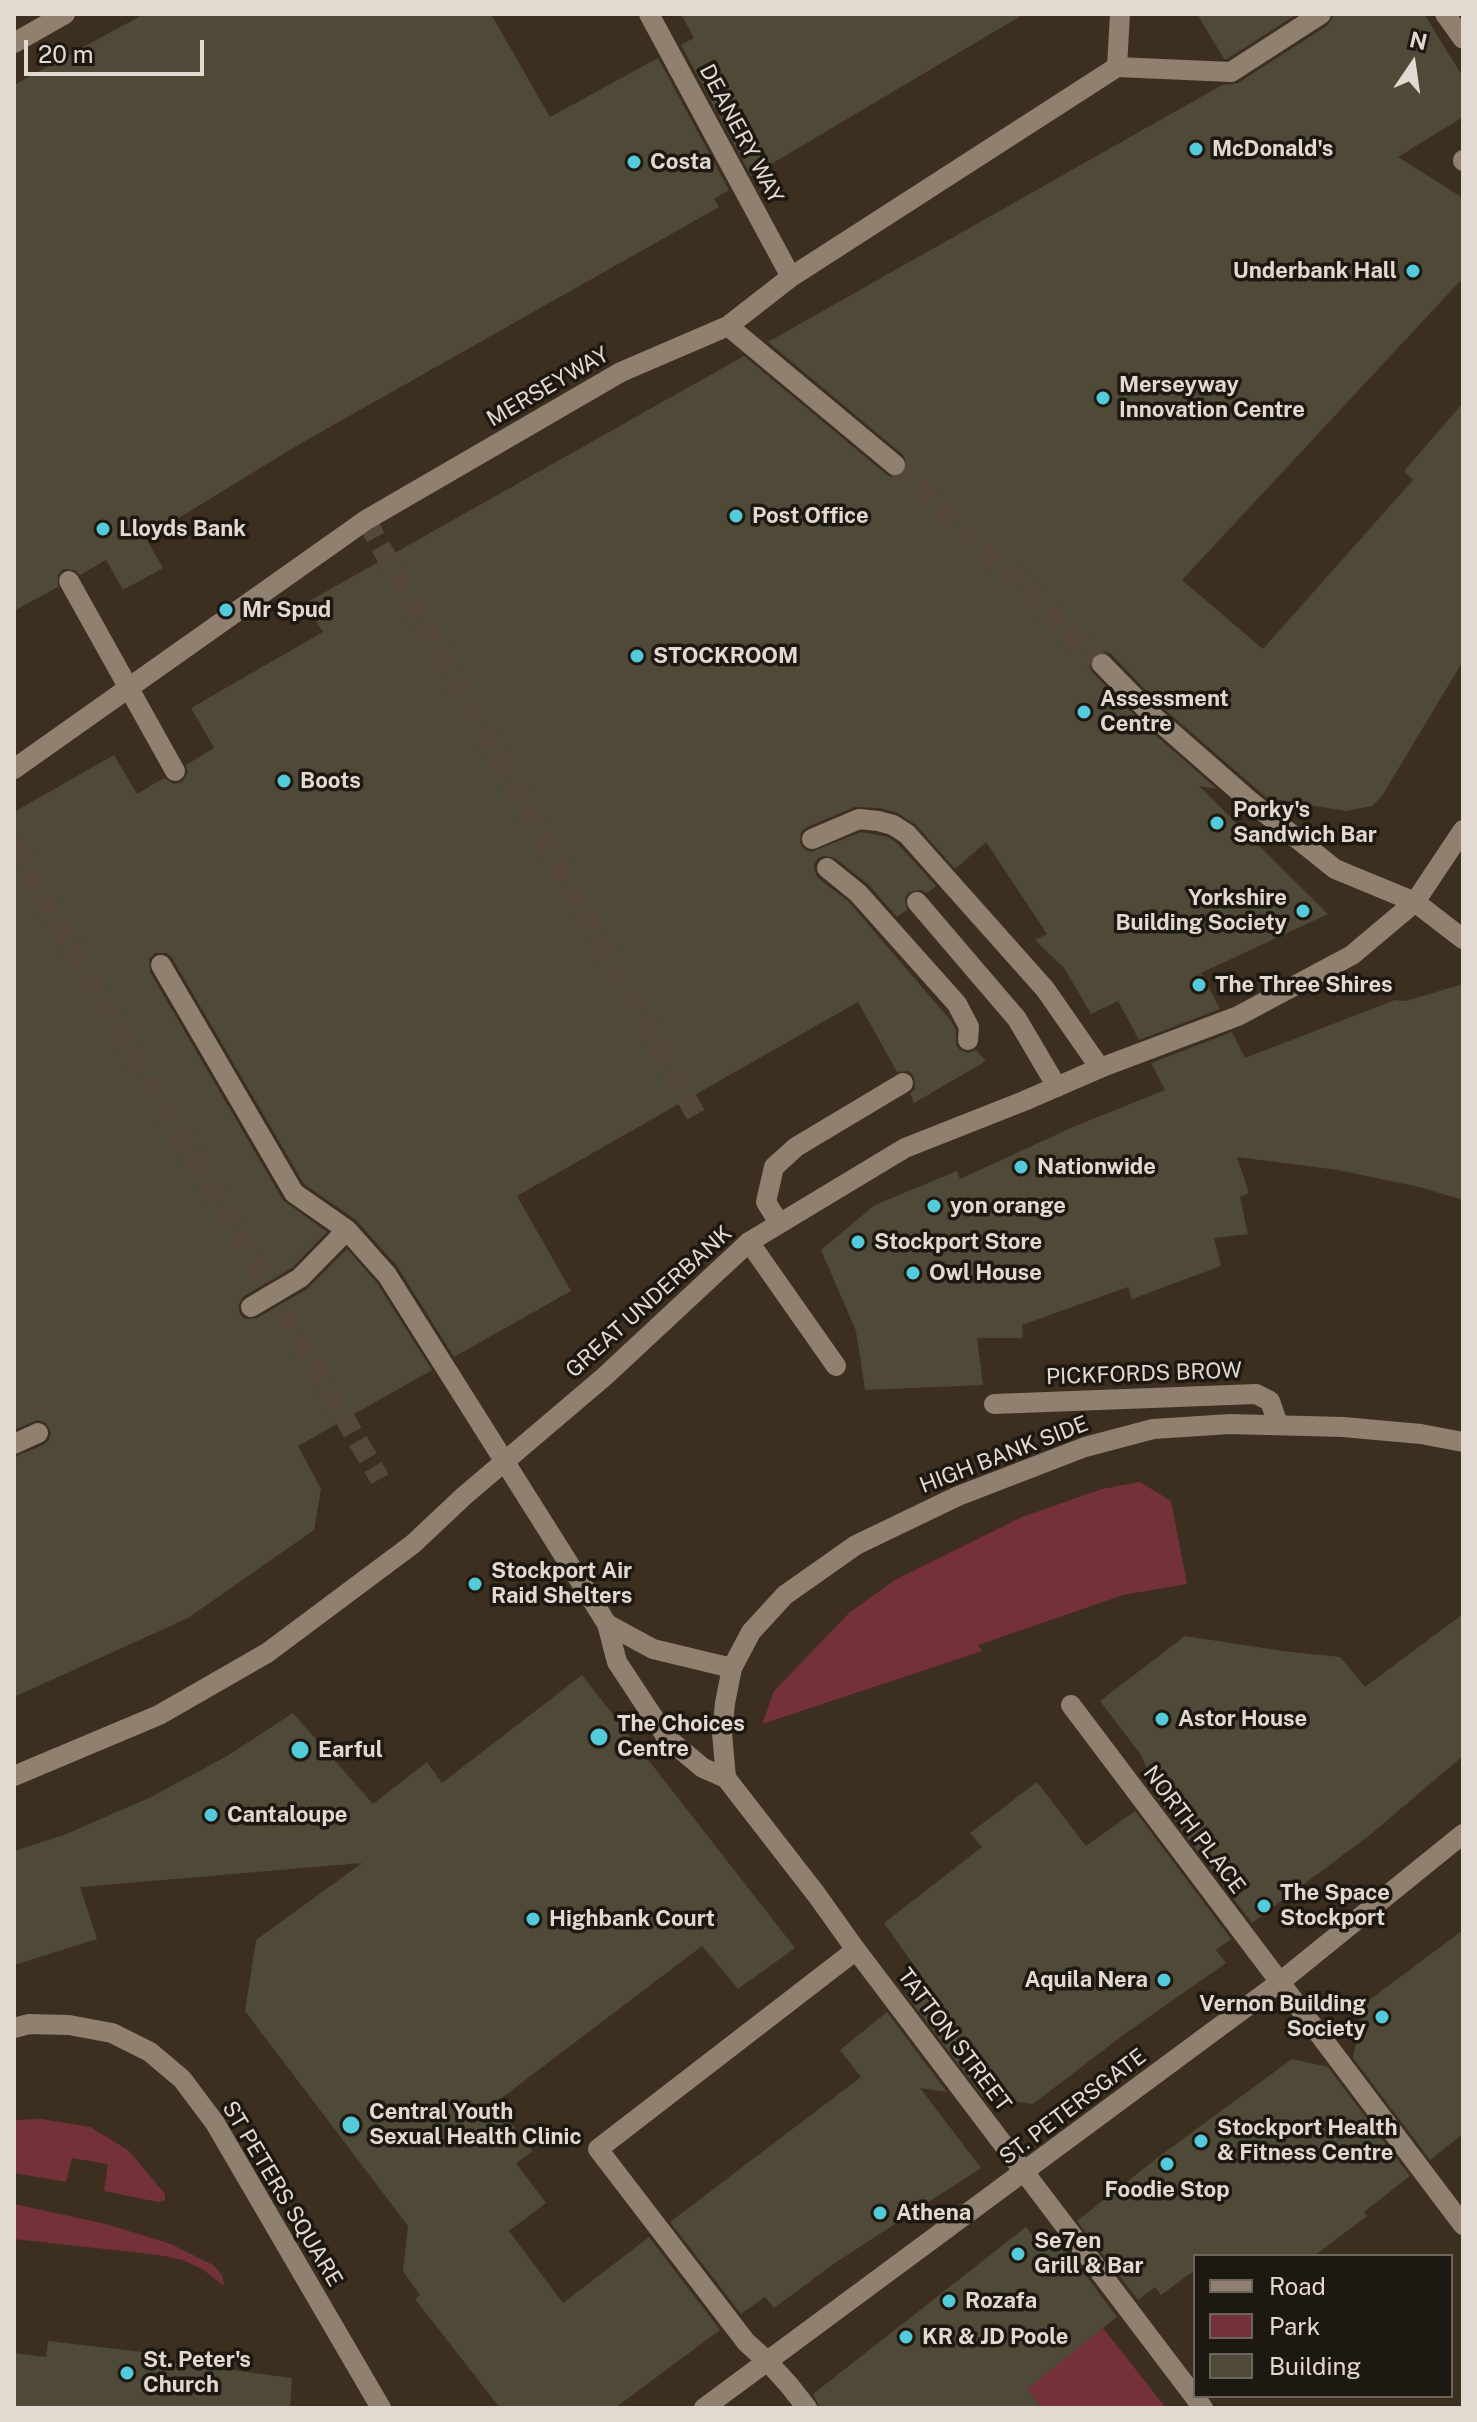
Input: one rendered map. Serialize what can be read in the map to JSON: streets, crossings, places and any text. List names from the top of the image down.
{
  "streets": {
    "street": [
      "DEANERY WAY",
      "MERSEYWAY",
      "GREAT UNDERBANK",
      "PICKFORDS BROW",
      "HIGH BANK SIDE",
      "NORTH PLACE",
      "TATTON STREET",
      "ST. PETERSGATE",
      "ST PETERS SQUARE"
    ]
  },
  "crossings": [
    ["DEANERY WAY", "MERSEYWAY"],
    ["PICKFORDS BROW", "HIGH BANK SIDE"],
    ["HIGH BANK SIDE", "TATTON STREET"],
    ["NORTH PLACE", "ST. PETERSGATE"],
    ["TATTON STREET", "ST. PETERSGATE"]
  ],
  "places": [
    "McDonald's",
    "Costa",
    "Underbank Hall",
    "Merseyway Innovation Centre",
    "Post Office",
    "Lloyds Bank",
    "Mr Spud",
    "STOCKROOM",
    "Assessment Centre",
    "Boots",
    "Porky's Sandwich Bar",
    "Yorkshire Building Society",
    "The Three Shires",
    "Nationwide",
    "yon orange",
    "Stockport Store",
    "Owl House",
    "Stockport Air Raid Shelters",
    "Astor House",
    "The Choices Centre",
    "Earful",
    "Cantaloupe",
    "The Space Stockport",
    "Highbank Court",
    "Aquila Nera",
    "Vernon Building Society",
    "Central Youth Sexual Health Clinic",
    "Stockport Health & Fitness Centre",
    "Foodie Stop",
    "Athena",
    "Se7en Grill & Bar",
    "Rozafa",
    "KR & JD Poole",
    "St. Peter's Church"
  ],
  "legend": ["Road", "Park", "Building"],
  "scale_bar": "20 m",
  "north": "top"
}
